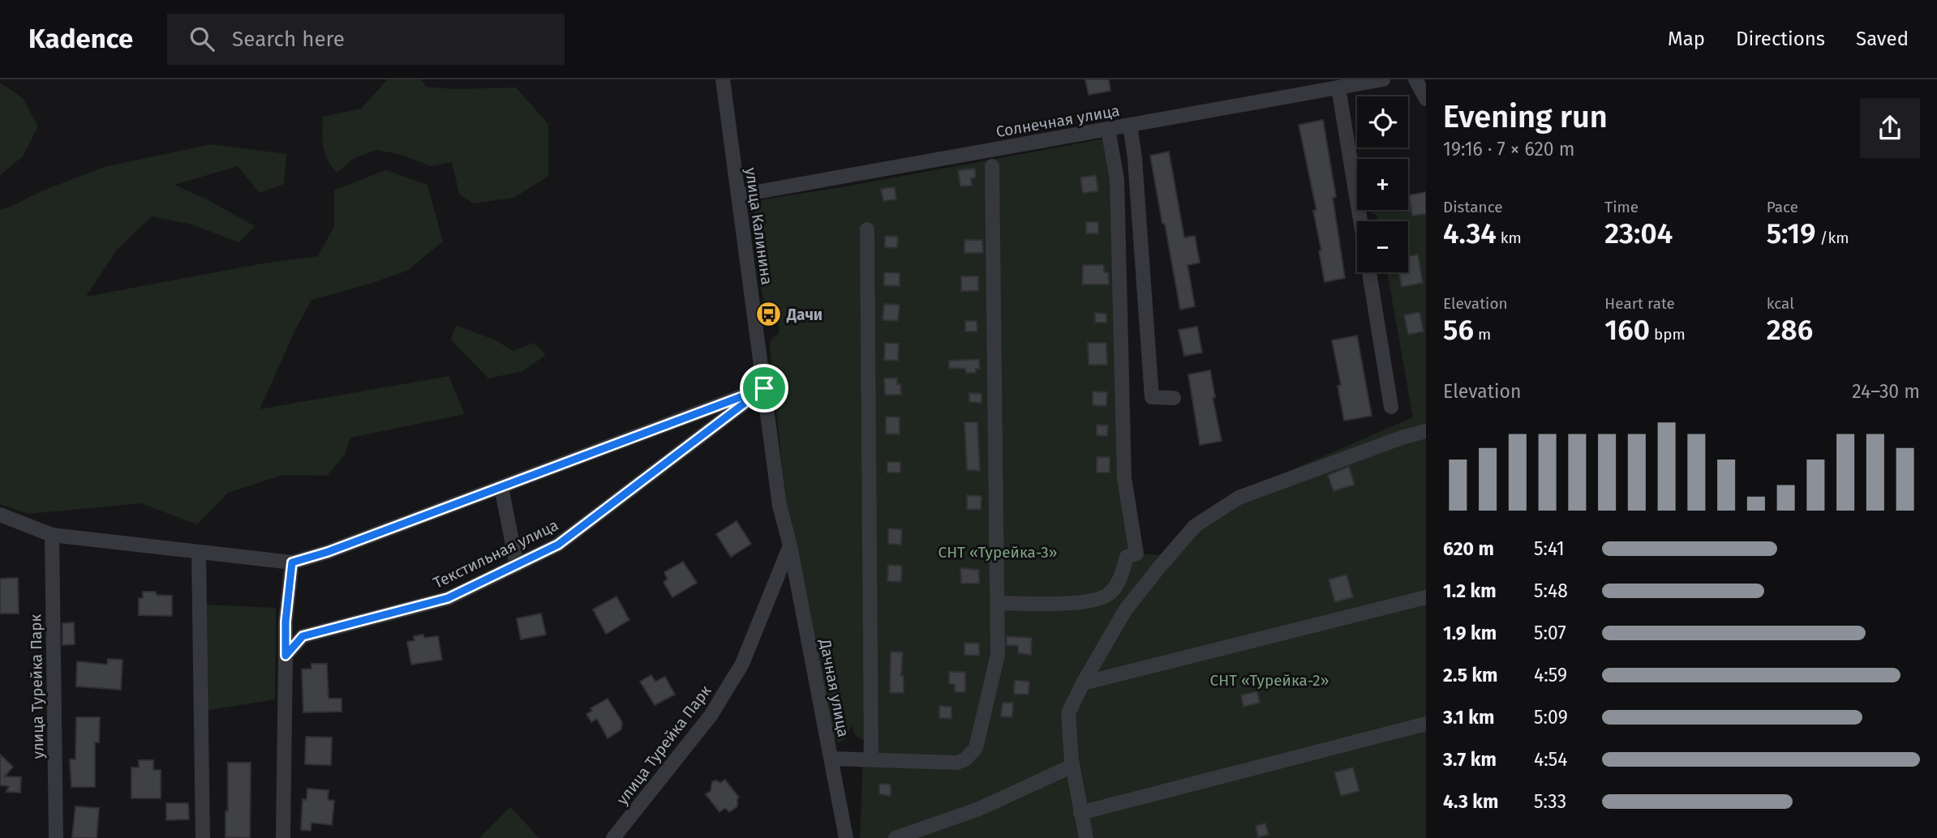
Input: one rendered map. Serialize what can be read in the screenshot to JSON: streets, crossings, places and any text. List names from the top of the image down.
{
  "streets": {
    "street": [
      "Солнечная улица",
      "улица Калинина",
      "Текстильная улица",
      "улица Турейка Парк",
      "Дачная улица"
    ]
  },
  "crossings": [
    ["Солнечная улица", "улица Калинина"],
    ["улица Калинина", "Текстильная улица"],
    ["улица Калинина", "улица Турейка Парк"],
    ["улица Калинина", "Дачная улица"],
    ["улица Турейка Парк", "Дачная улица"]
  ],
  "parks": ["СНТ «Турейка-3»", "СНТ «Турейка-2»"],
  "places": {
    "bus stop": ["Дачи"]
  },
  "page": {
    "header": "Kadence",
    "search": "Search here",
    "nav": ["Map", "Directions", "Saved"],
    "heading": ["Evening run", "19:16 · 7 × 620 m"],
    "map_buttons": ["+", "−"],
    "stats": [
      ["Distance", "4.34 km"],
      ["Time", "23:04"],
      ["Pace", "5:19 /km"],
      ["Elevation", "56 m"],
      ["Heart rate", "160 bpm"],
      ["kcal", "286"]
    ],
    "chart": ["Elevation", "24–30 m"],
    "list": [
      {
        "name": "620 m",
        "note": "5:41"
      },
      {
        "name": "1.2 km",
        "note": "5:48"
      },
      {
        "name": "1.9 km",
        "note": "5:07"
      },
      {
        "name": "2.5 km",
        "note": "4:59"
      },
      {
        "name": "3.1 km",
        "note": "5:09"
      },
      {
        "name": "3.7 km",
        "note": "4:54"
      },
      {
        "name": "4.3 km",
        "note": "5:33"
      }
    ]
  }
}
